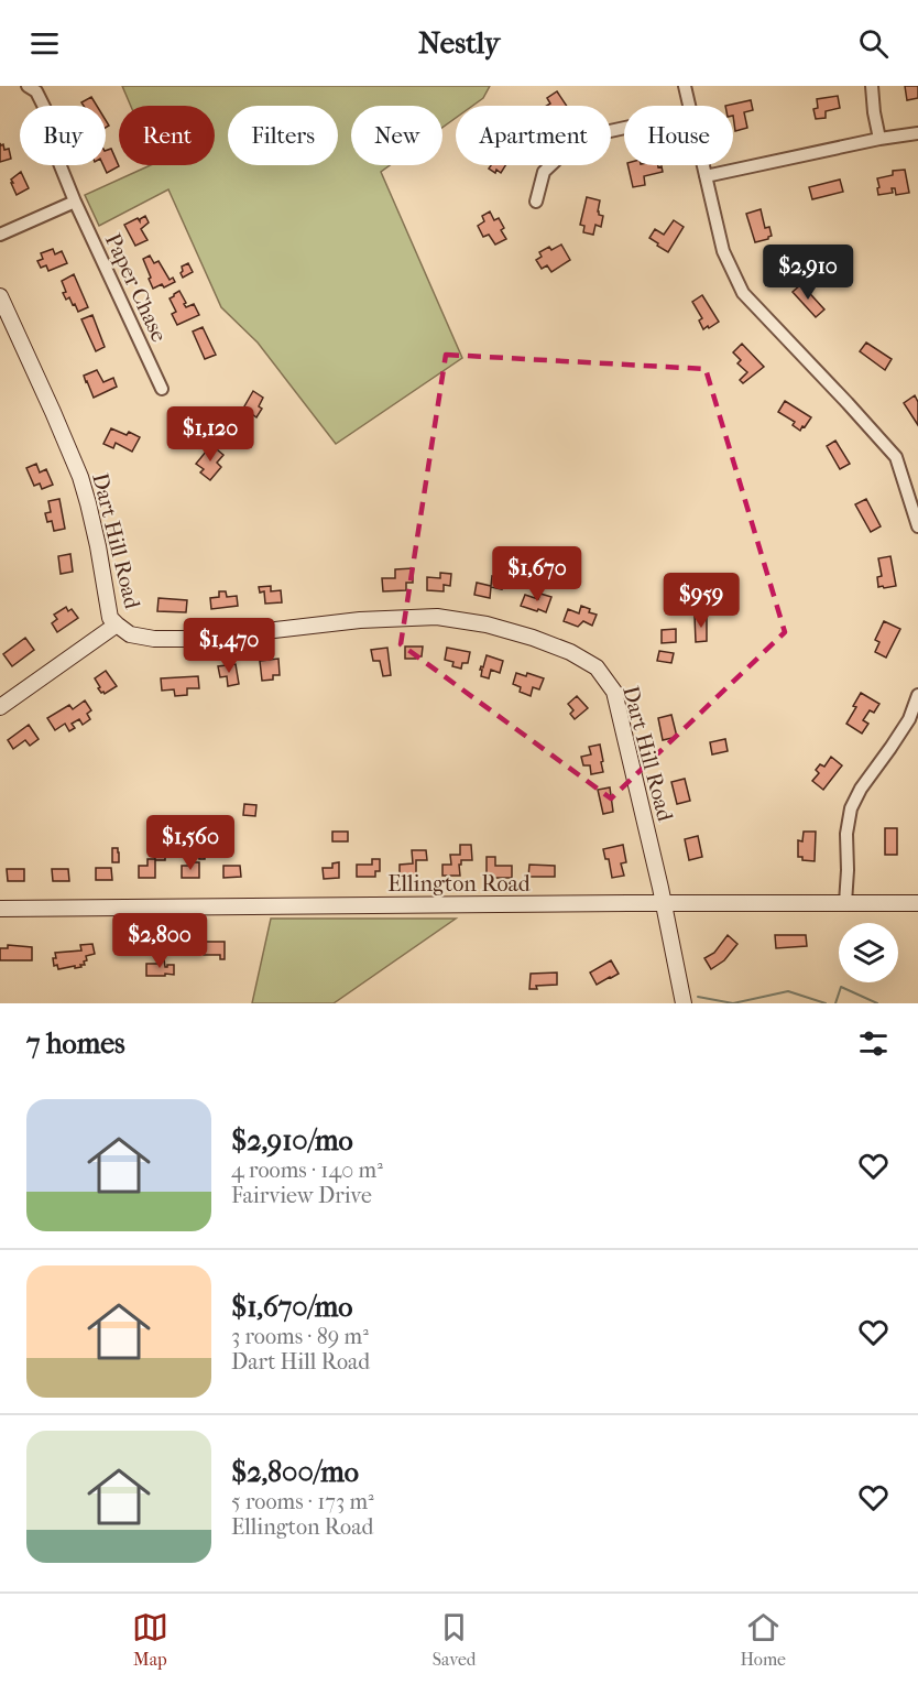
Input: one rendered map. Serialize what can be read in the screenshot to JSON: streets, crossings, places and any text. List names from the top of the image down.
{
  "streets": {
    "street": ["Paper Chase", "Dart Hill Road", "Ellington Road"]
  },
  "crossings": [
    ["Dart Hill Road", "Ellington Road"]
  ],
  "page": {
    "header": "Nestly",
    "chip": [
      "Buy",
      "Rent",
      "Filters",
      "New",
      "Apartment",
      "House"
    ],
    "price": [
      "$2,910",
      "$1,120",
      "$1,670",
      "$959",
      "$1,470",
      "$1,560",
      "$2,800"
    ],
    "heading": "7 homes",
    "list": [
      {
        "name": "$2,910/mo",
        "note": "4 rooms · 140 m² · Fairview Drive"
      },
      {
        "name": "$1,670/mo",
        "note": "3 rooms · 89 m² · Dart Hill Road"
      },
      {
        "name": "$2,800/mo",
        "note": "5 rooms · 173 m² · Ellington Road"
      }
    ],
    "tabs": ["Map", "Saved", "Home"]
  }
}
